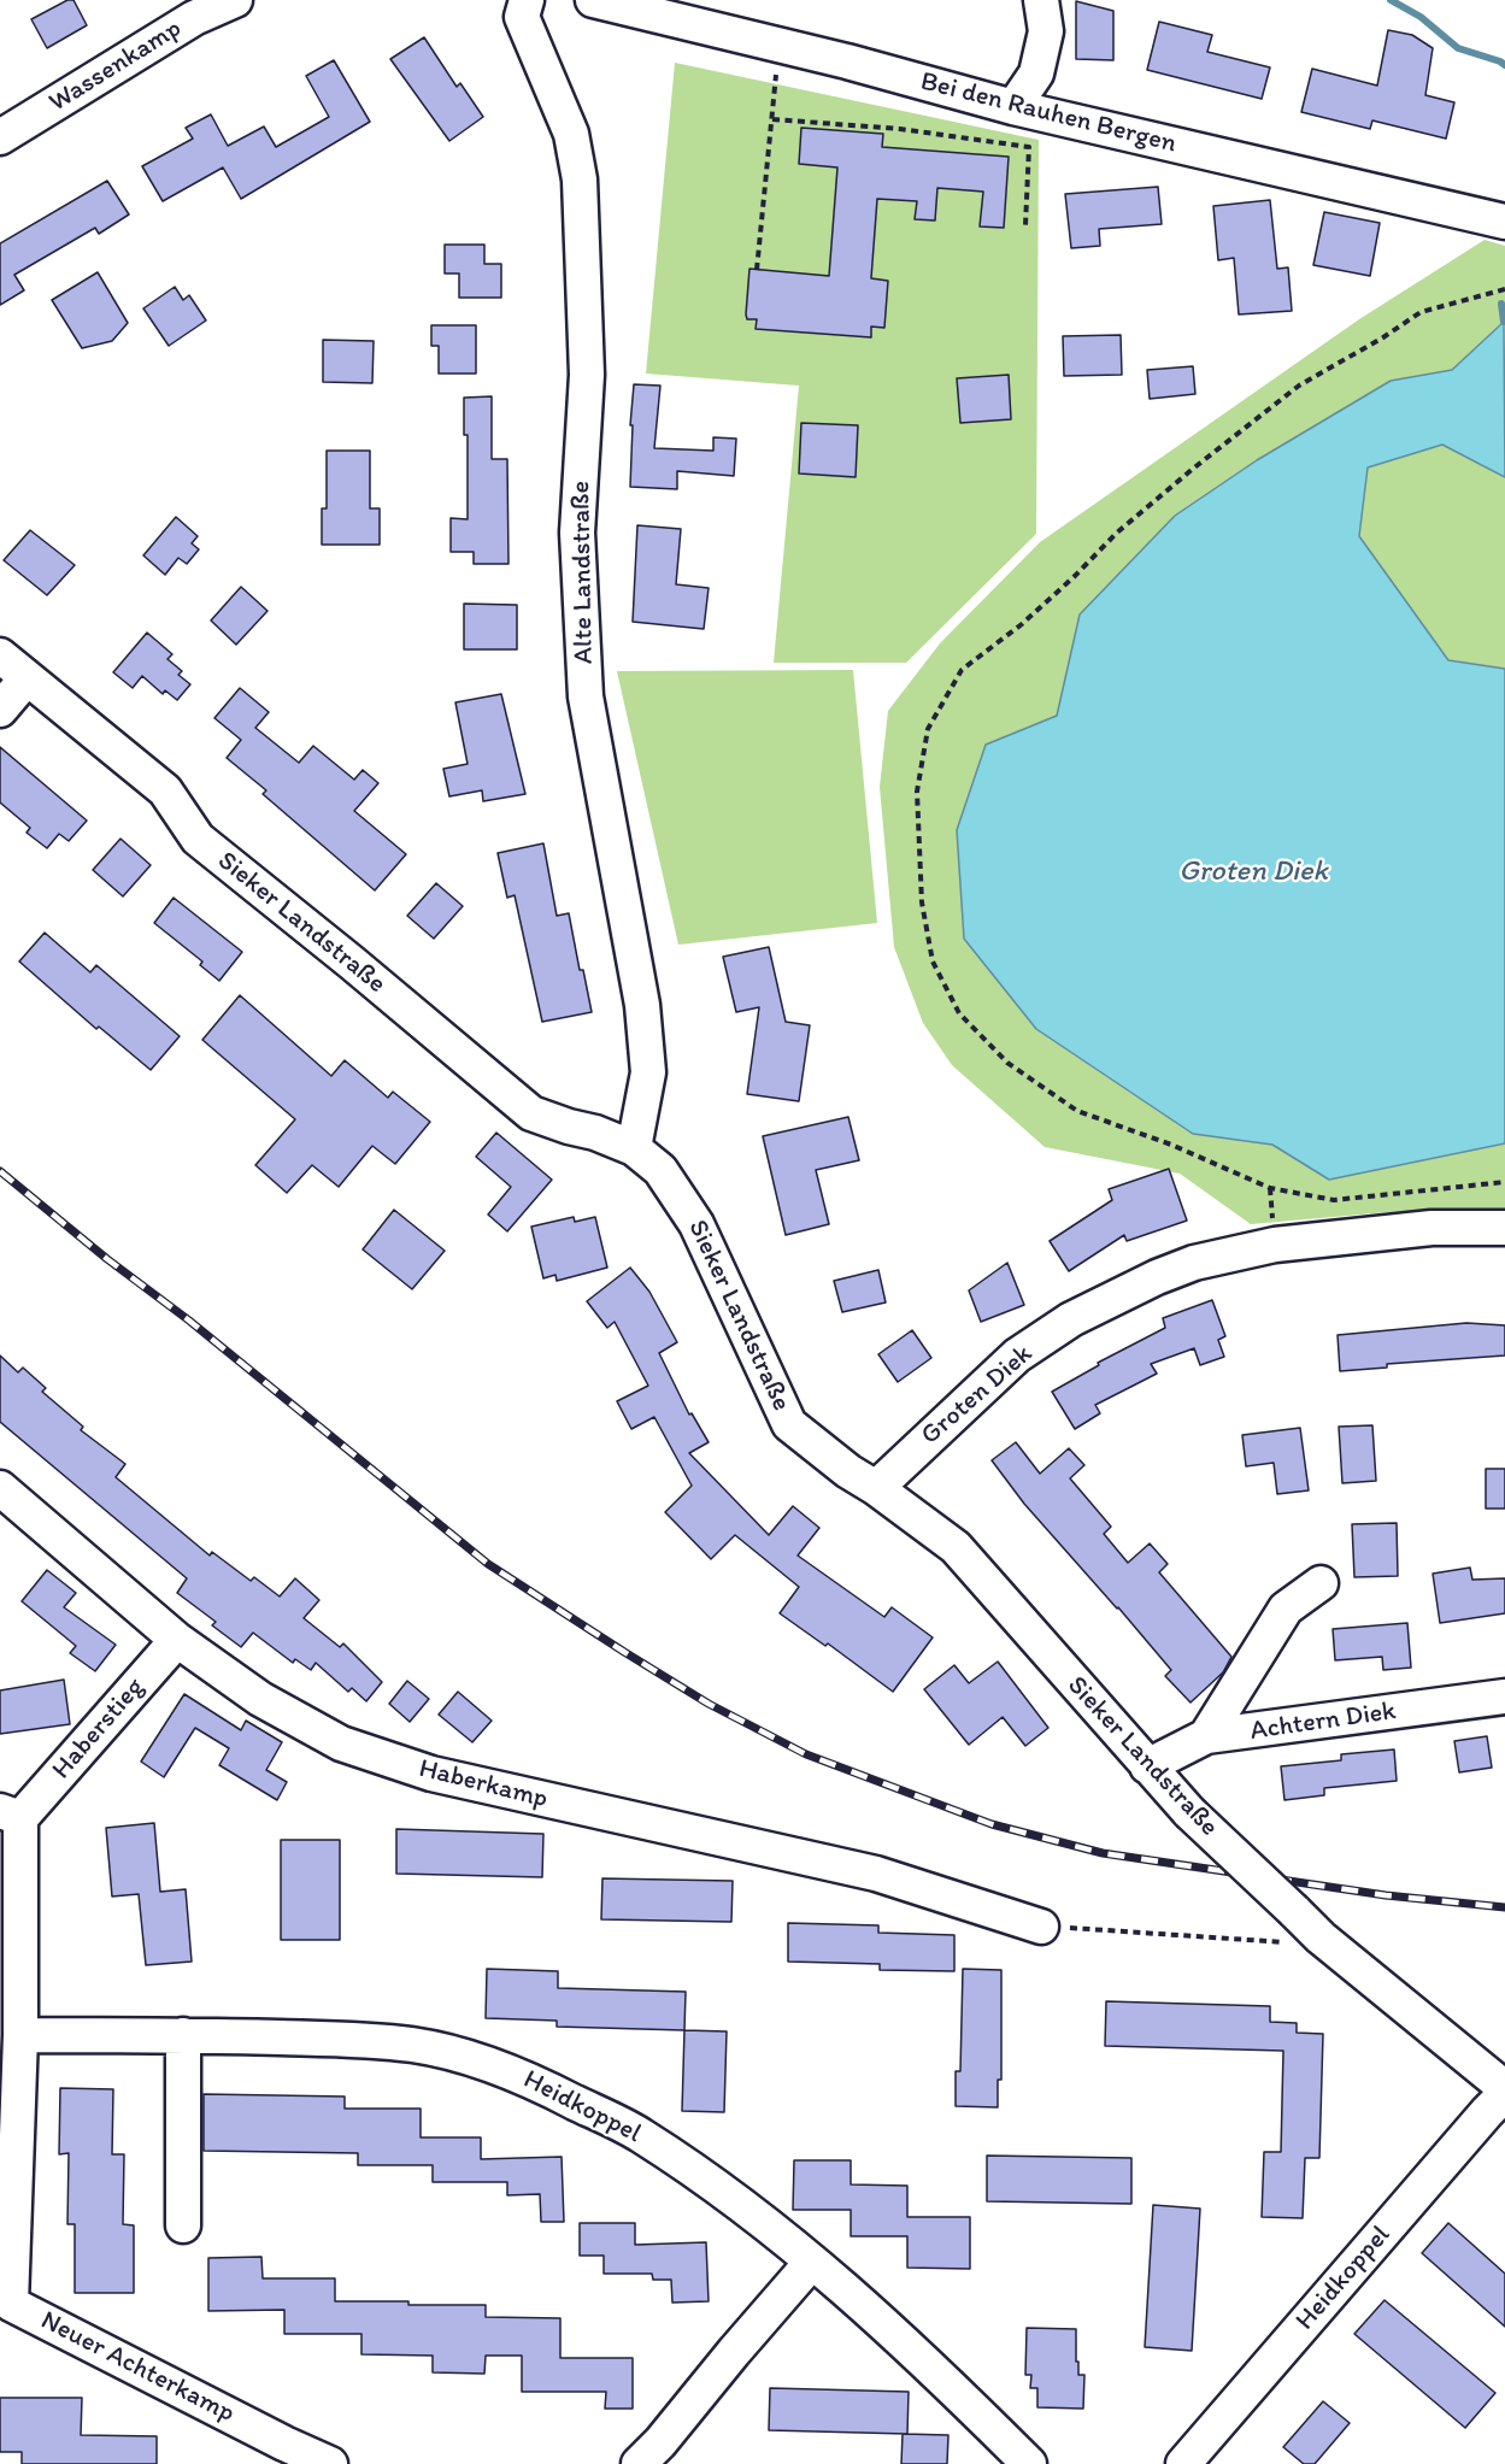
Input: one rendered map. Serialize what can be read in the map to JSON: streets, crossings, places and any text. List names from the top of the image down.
{
  "streets": {
    "street": [
      "Wassenkamp",
      "Bei den Rauhen Bergen",
      "Alte Landstraße",
      "Sieker Landstraße",
      "Groten Diek",
      "Achtern Diek",
      "Haberstieg",
      "Haberkamp",
      "Heidkoppel",
      "Neuer Achterkamp"
    ]
  },
  "crossings": [
    ["Alte Landstraße", "Sieker Landstraße"],
    ["Sieker Landstraße", "Groten Diek"],
    ["Sieker Landstraße", "Achtern Diek"],
    ["Haberstieg", "Haberkamp"],
    ["Haberstieg", "Neuer Achterkamp"],
    ["Heidkoppel", "Neuer Achterkamp"]
  ],
  "water": ["Groten Diek"]
}
